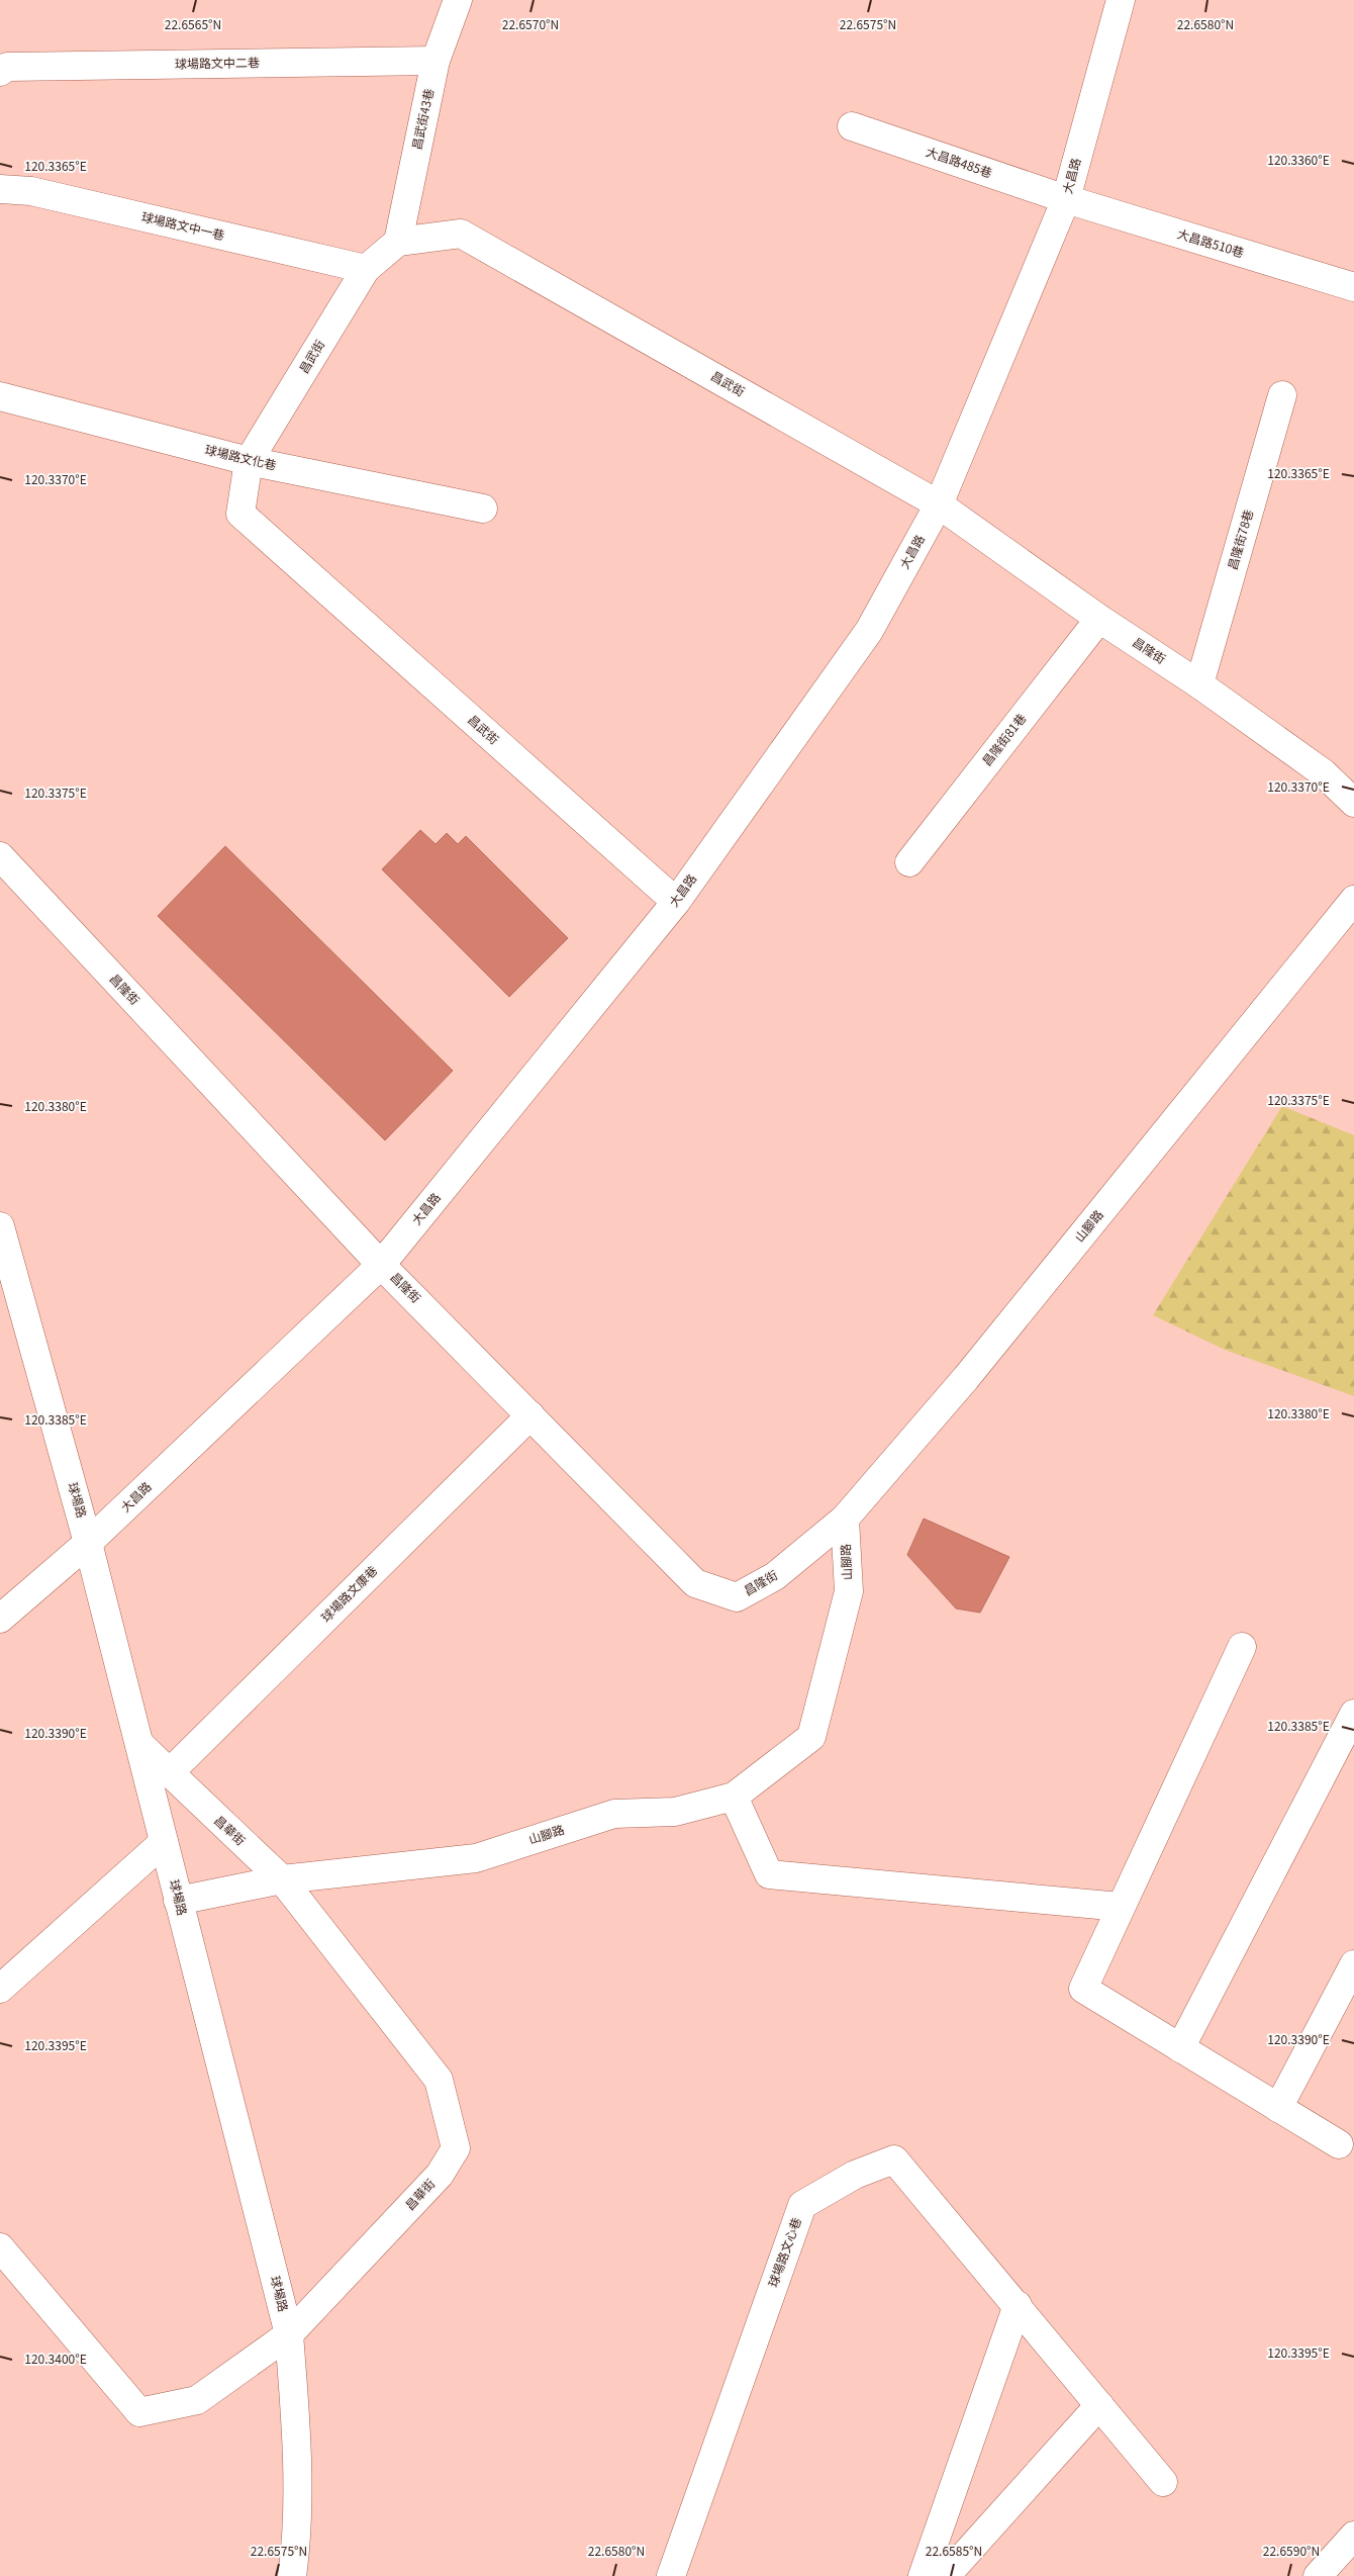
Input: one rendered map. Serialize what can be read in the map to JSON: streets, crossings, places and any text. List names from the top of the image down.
{
  "streets": {
    "street": [
      "球場路文中二巷",
      "昌武街43巷",
      "大昌路485巷",
      "大昌路",
      "球場路文中一巷",
      "大昌路510巷",
      "昌武街",
      "球場路文化巷",
      "昌隆街78巷",
      "昌隆街",
      "昌隆街81巷",
      "山腳路",
      "球場路",
      "球場路文康巷",
      "昌華街",
      "球場路文心巷"
    ]
  },
  "crossings": [
    ["球場路文中二巷", "昌武街43巷"],
    ["昌武街43巷", "昌武街"],
    ["大昌路485巷", "大昌路"],
    ["大昌路485巷", "大昌路510巷"],
    ["大昌路", "大昌路510巷"],
    ["大昌路", "昌武街"],
    ["大昌路", "昌隆街"],
    ["大昌路", "球場路"],
    ["球場路文中一巷", "昌武街"],
    ["昌武街", "球場路文化巷"],
    ["昌武街", "昌隆街"],
    ["昌隆街78巷", "昌隆街"],
    ["昌隆街", "昌隆街81巷"],
    ["昌隆街", "山腳路"],
    ["昌隆街", "球場路文康巷"],
    ["山腳路", "球場路"],
    ["山腳路", "昌華街"],
    ["球場路", "昌華街"],
    ["球場路文康巷", "昌華街"]
  ],
  "coordinates": [
    "22.6565°N",
    "22.6570°N",
    "22.6575°N",
    "22.6580°N",
    "120.3360°E",
    "120.3365°E",
    "120.3370°E",
    "120.3375°E",
    "120.3380°E",
    "120.3385°E",
    "120.3390°E",
    "120.3395°E",
    "120.3400°E",
    "22.6585°N",
    "22.6590°N"
  ]
}
